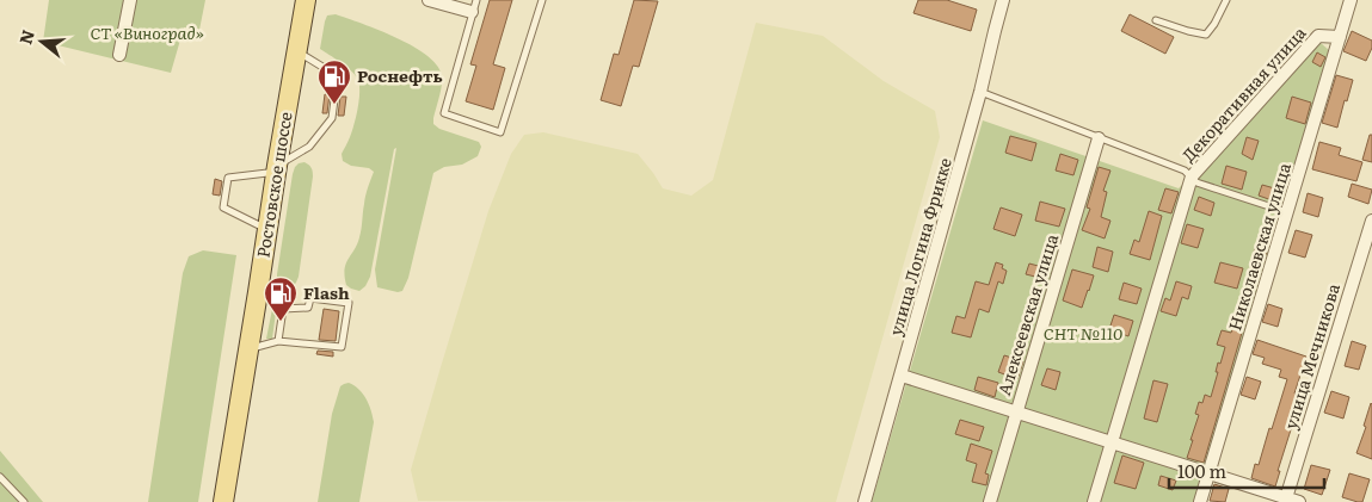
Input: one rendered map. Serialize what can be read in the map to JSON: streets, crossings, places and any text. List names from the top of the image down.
{
  "streets": {
    "main road": ["Ростовское шоссе"],
    "street": [
      "Декоративная улица",
      "улица Логина Фрикке",
      "Николаевская улица",
      "Алексеевская улица",
      "улица Мечникова"
    ]
  },
  "crossings": [
    ["Декоративная улица", "Николаевская улица"]
  ],
  "parks": ["СТ «Виноград»", "СНТ №110"],
  "places": {
    "fuel station": ["Роснефть", "Flash"]
  },
  "scale_bar": "100 m",
  "north": "left"
}
